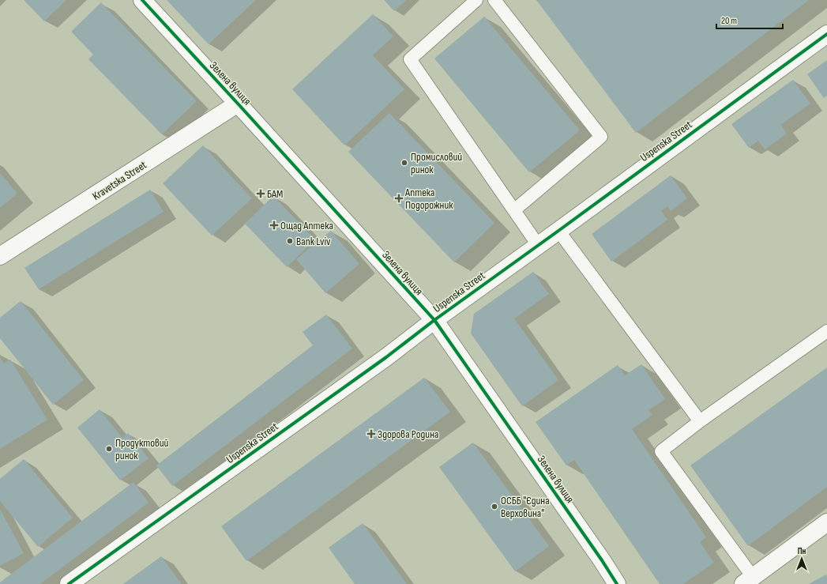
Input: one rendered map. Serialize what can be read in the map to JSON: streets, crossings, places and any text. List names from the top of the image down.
{
  "streets": {
    "street": ["Зелена вулиця", "Uspenska Street", "Kravetska Street"]
  },
  "crossings": [
    ["Зелена вулиця", "Uspenska Street"],
    ["Зелена вулиця", "Kravetska Street"]
  ],
  "places": {
    "other": [
      "Промисловий ринок",
      "Bank Lviv",
      "Продуктовий ринок",
      "ОСББ \"Єдина Верховина\""
    ],
    "health": [
      "БАМ",
      "Аптека Подорожник",
      "Ощад Аптека",
      "Здорова Родина"
    ]
  },
  "scale_bar": "20 m",
  "north": "top"
}
